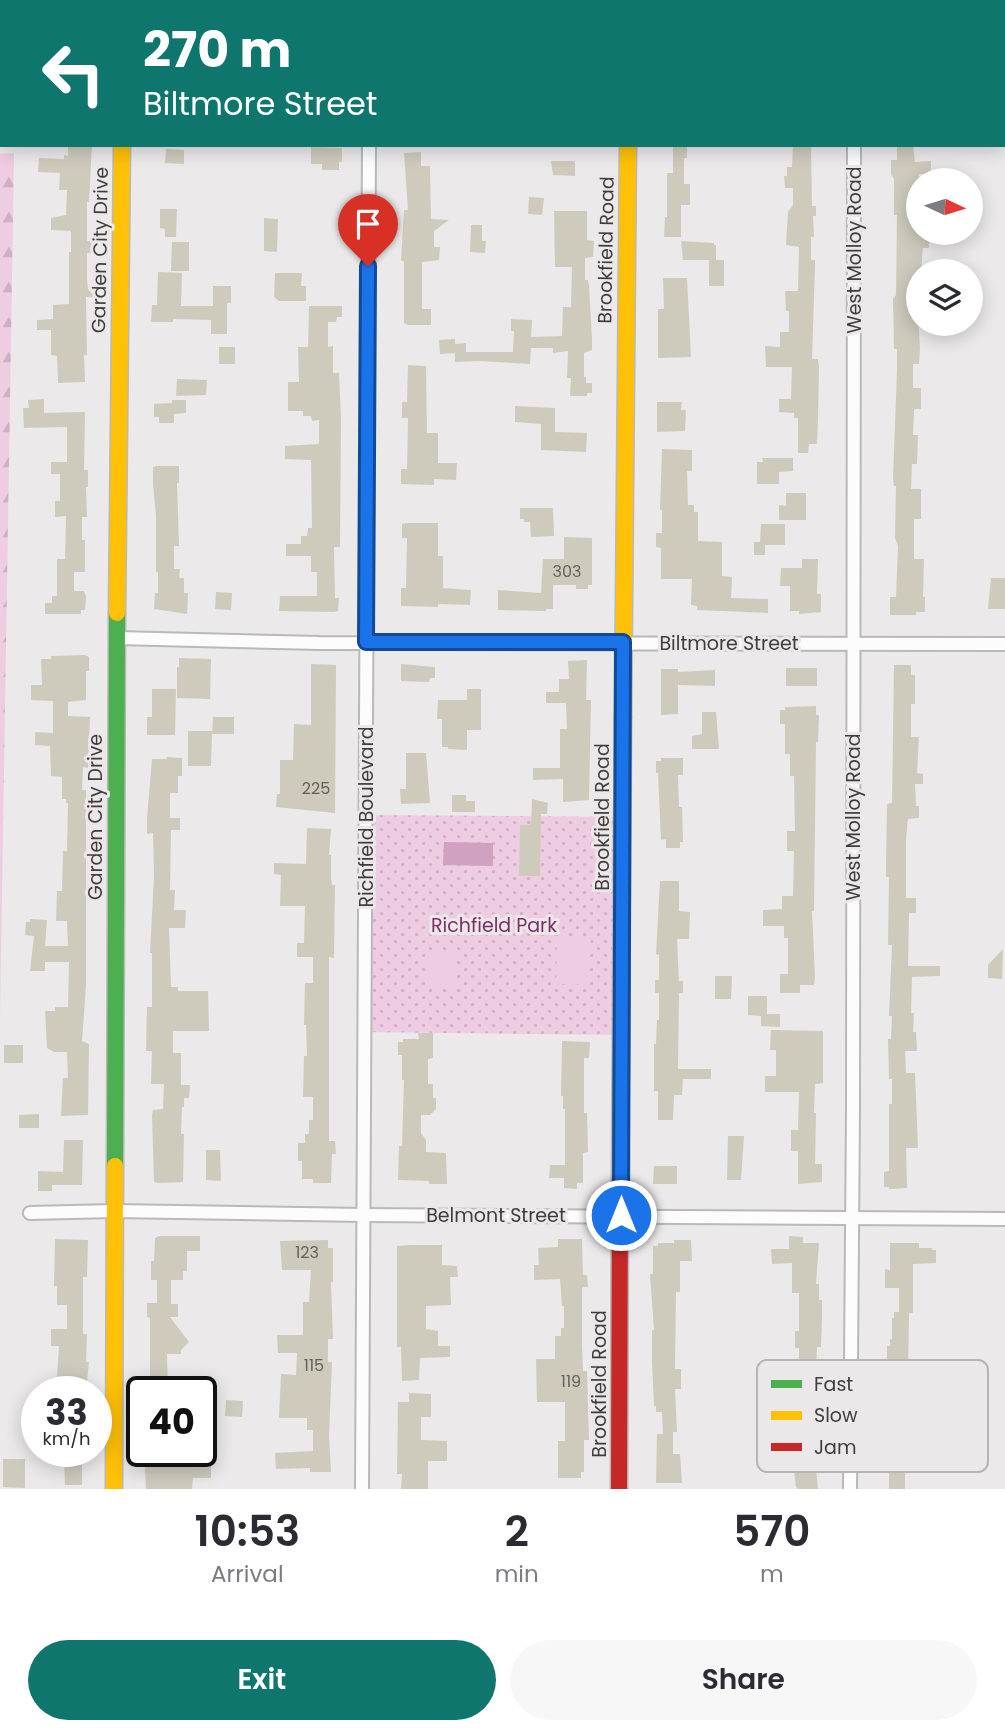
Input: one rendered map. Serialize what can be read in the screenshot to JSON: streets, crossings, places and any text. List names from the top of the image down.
{
  "streets": {
    "street": [
      "Garden City Drive",
      "Brookfield Road",
      "West Molloy Road",
      "Biltmore Street",
      "Richfield Boulevard",
      "Belmont Street"
    ]
  },
  "crossings": [
    ["Garden City Drive", "Biltmore Street"],
    ["Garden City Drive", "Belmont Street"],
    ["Brookfield Road", "Biltmore Street"],
    ["Brookfield Road", "Belmont Street"],
    ["West Molloy Road", "Biltmore Street"],
    ["West Molloy Road", "Belmont Street"],
    ["Biltmore Street", "Richfield Boulevard"],
    ["Richfield Boulevard", "Belmont Street"]
  ],
  "parks": ["Richfield Park"],
  "house_numbers": [
    "303",
    "225",
    "123",
    "115",
    "119"
  ],
  "legend": ["Fast", "Slow", "Jam"],
  "north": "right",
  "page": {
    "turn": ["270 m", "Biltmore Street"],
    "speed": "33 km/h",
    "limit": "40",
    "eta": [
      "10:53",
      "Arrival",
      "2",
      "min",
      "570",
      "m"
    ],
    "buttons": ["Exit", "Share"]
  }
}
